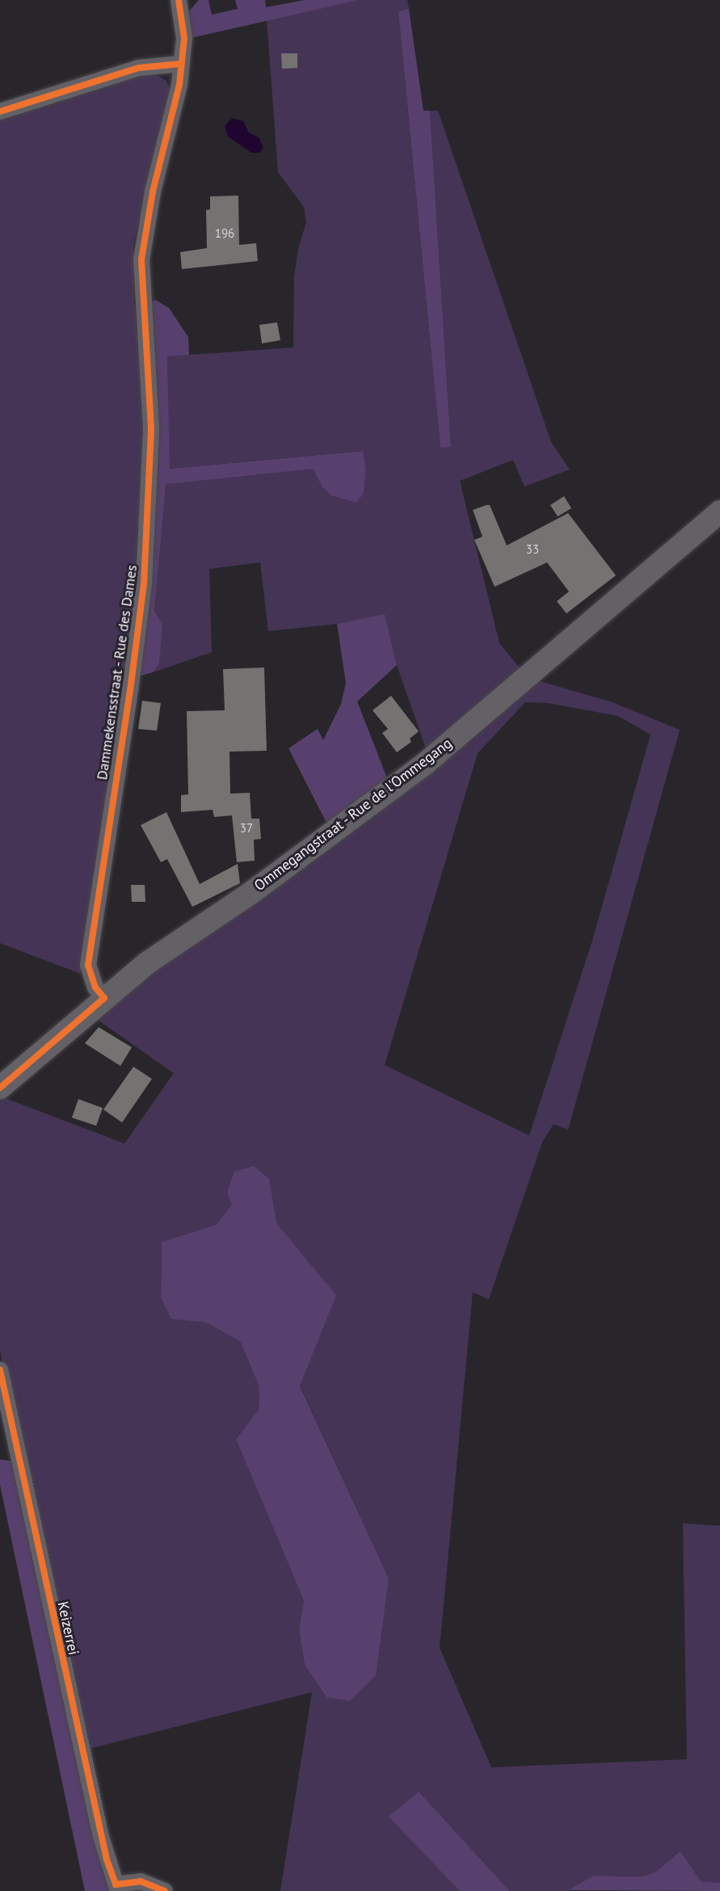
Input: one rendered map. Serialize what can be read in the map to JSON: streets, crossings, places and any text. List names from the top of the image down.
{
  "streets": {
    "main road": ["Ommegangstraat - Rue de l'Ommegang"],
    "street": ["Dammekensstraat - Rue des Dames", "Keizerrei"]
  },
  "crossings": [
    ["Dammekensstraat - Rue des Dames", "Ommegangstraat - Rue de l'Ommegang"]
  ],
  "house_numbers": ["196", "33", "37"]
}
